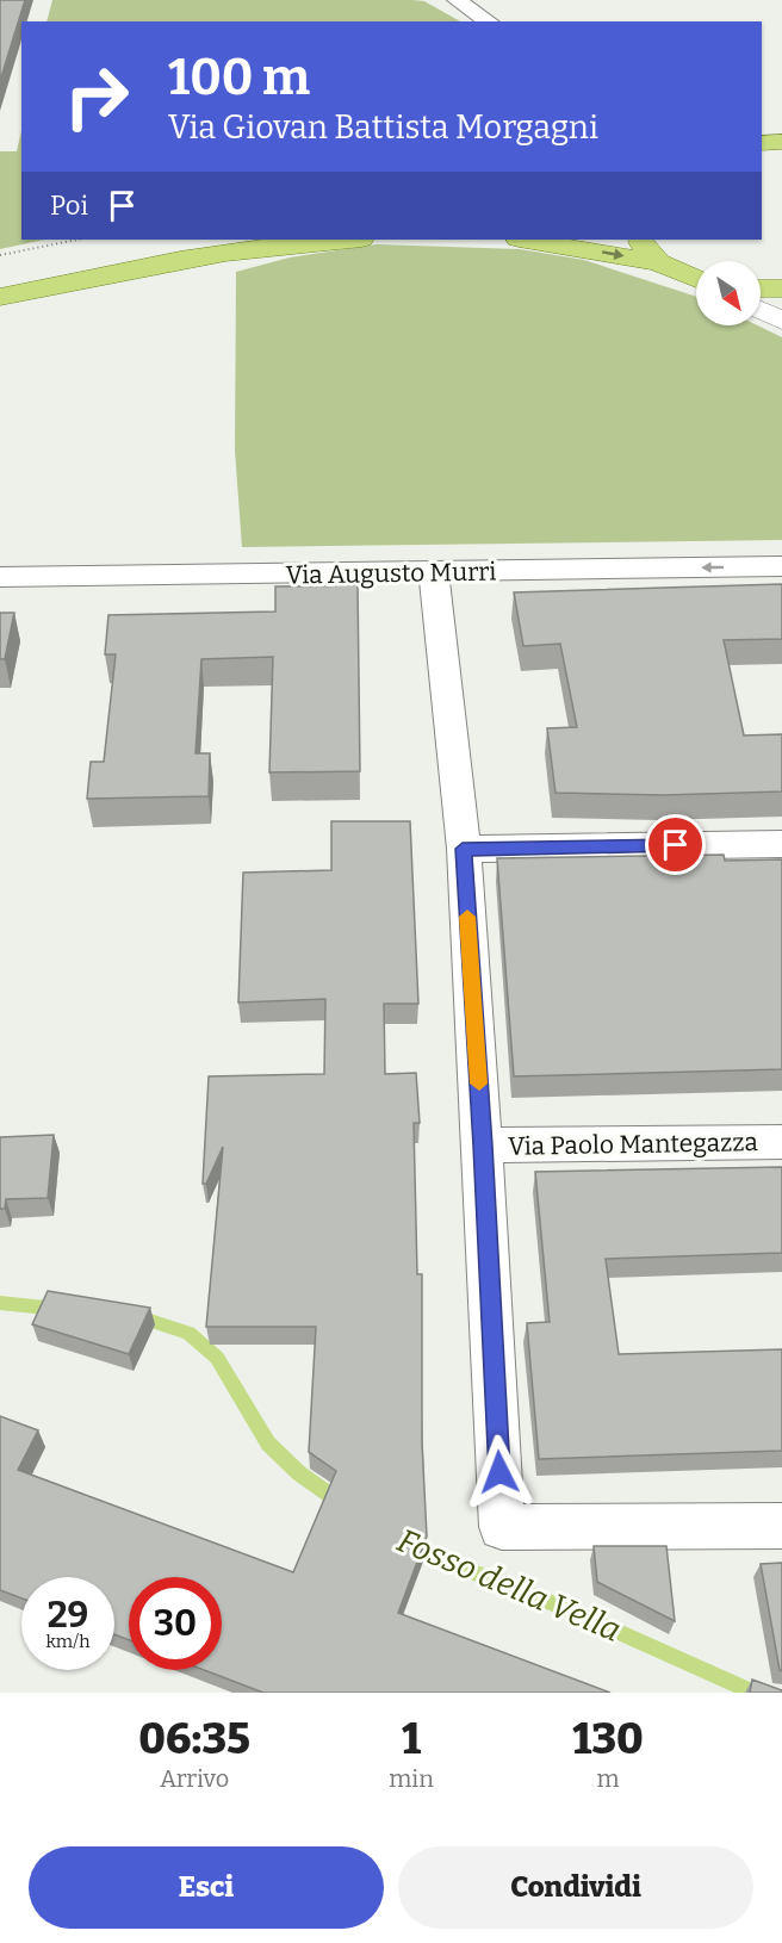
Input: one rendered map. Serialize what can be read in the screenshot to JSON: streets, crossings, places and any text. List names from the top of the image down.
{
  "streets": {
    "street": ["Via Augusto Murri", "Via Paolo Mantegazza"]
  },
  "water": ["Fosso della Vella"],
  "north": "bottom right",
  "page": {
    "turn": ["100 m", "Via Giovan Battista Morgagni"],
    "then": "Poi",
    "speed": "29 km/h",
    "limit": "30",
    "eta": [
      "06:35",
      "Arrivo",
      "1",
      "min",
      "130",
      "m"
    ],
    "buttons": ["Esci", "Condividi"]
  }
}
